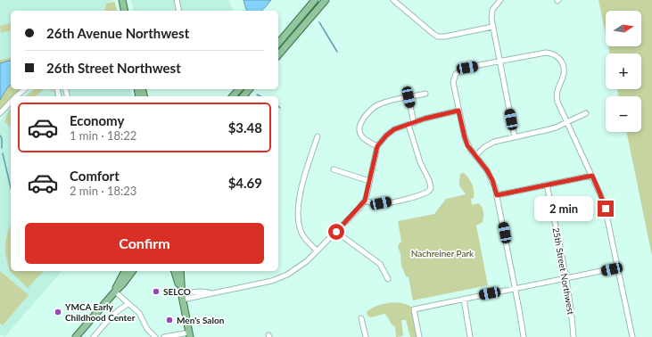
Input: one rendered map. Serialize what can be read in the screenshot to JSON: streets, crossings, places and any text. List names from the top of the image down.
{
  "streets": {
    "street": ["25th Street Northwest"]
  },
  "parks": ["Nachreiner Park"],
  "places": ["SELCO", "YMCA Early Childhood Center", "Men's Salon"],
  "north": "right",
  "page": {
    "map_buttons": ["+", "−"],
    "banner": ["26th Avenue Northwest", "26th Street Northwest"],
    "list": [
      {
        "name": "Economy",
        "note": "1 min · 18:22",
        "value": "$3.48"
      },
      {
        "name": "Comfort",
        "note": "2 min · 18:23",
        "value": "$4.69"
      }
    ],
    "bubble": "2 min",
    "buttons": "Confirm"
  }
}
